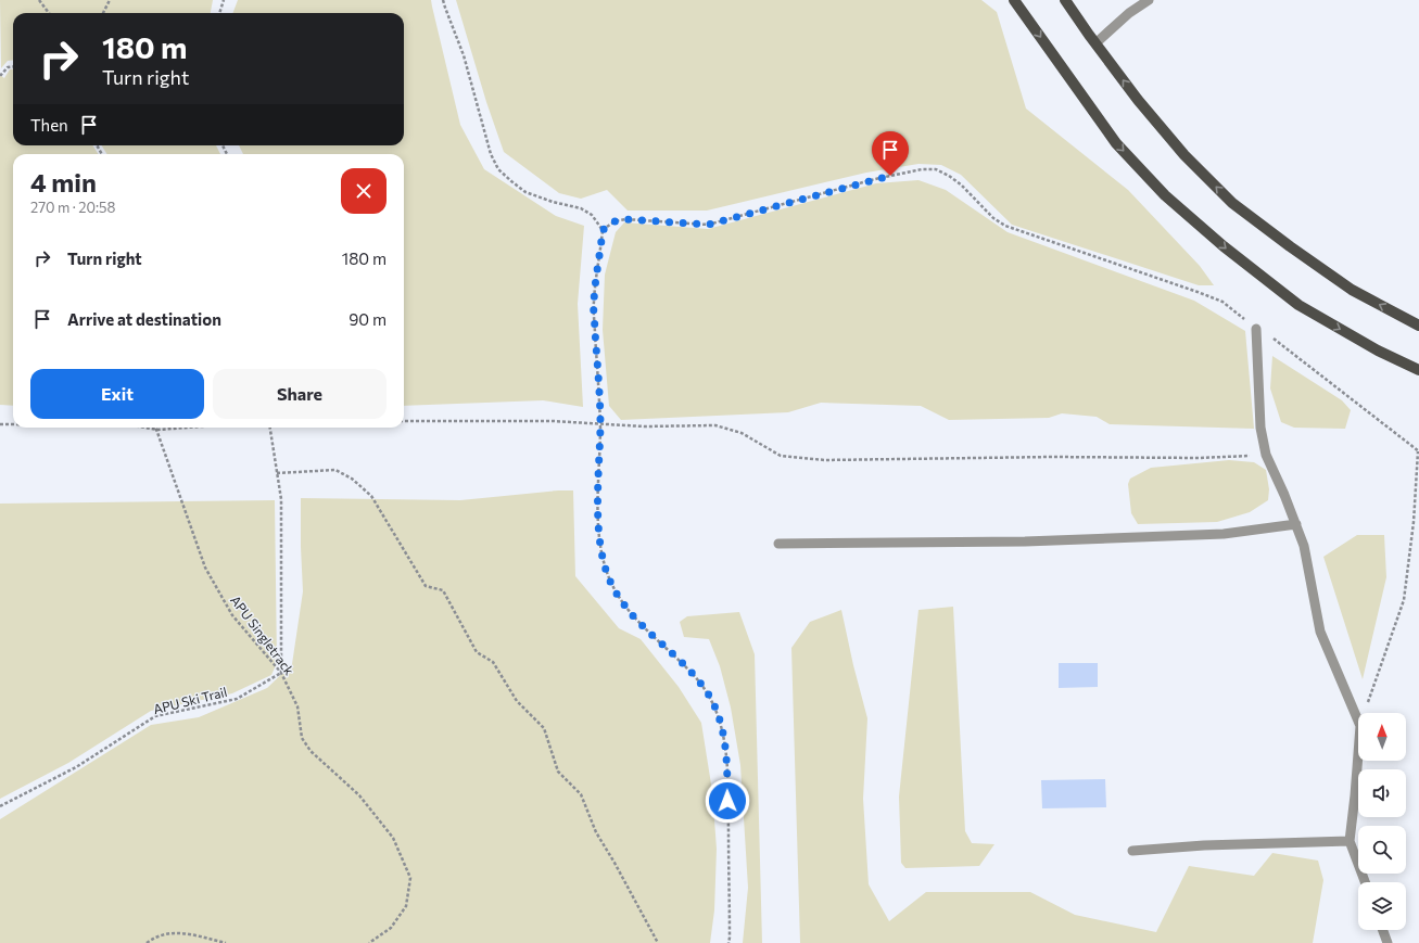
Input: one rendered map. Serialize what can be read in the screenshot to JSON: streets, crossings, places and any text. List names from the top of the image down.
{
  "streets": {
    "path": ["APU Singletrack", "APU Ski Trail"]
  },
  "crossings": [
    ["APU Singletrack", "APU Ski Trail"]
  ],
  "north": "top",
  "page": {
    "turn": ["180 m", "Turn right"],
    "then": "Then",
    "heading": ["4 min", "270 m · 20:58"],
    "list": [
      {
        "name": "Turn right",
        "value": "180 m"
      },
      {
        "name": "Arrive at destination",
        "value": "90 m"
      }
    ],
    "buttons": ["Exit", "Share"]
  }
}
